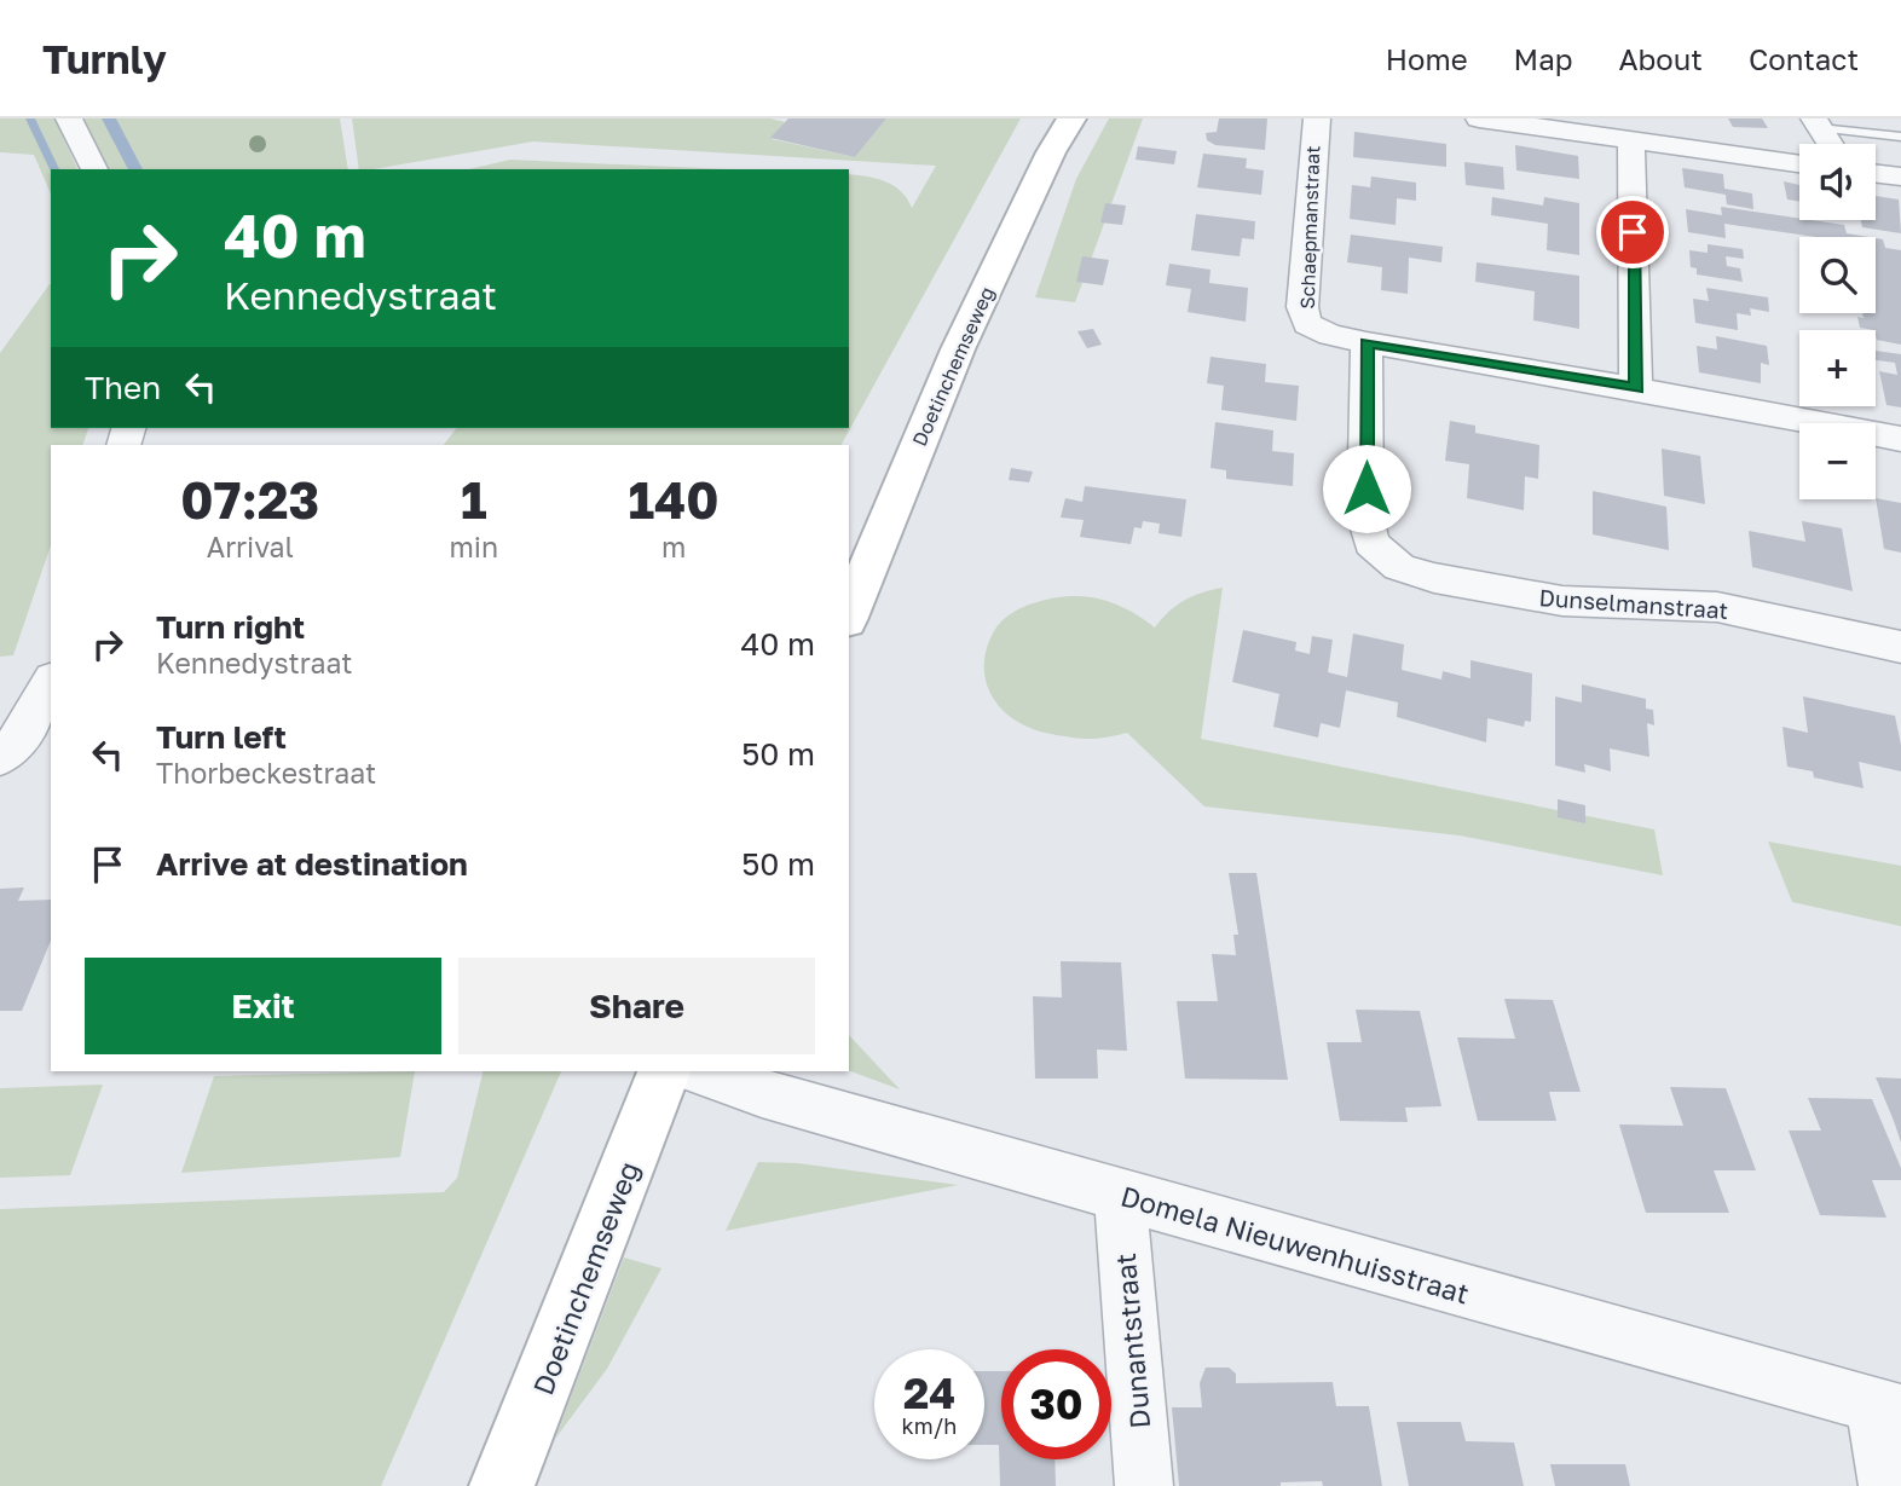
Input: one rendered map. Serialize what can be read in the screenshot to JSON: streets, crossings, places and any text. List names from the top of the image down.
{
  "streets": {
    "main road": ["Doetinchemseweg"],
    "street": [
      "Schaepmanstraat",
      "Dunselmanstraat",
      "Domela Nieuwenhuisstraat",
      "Dunantstraat"
    ]
  },
  "crossings": [
    ["Schaepmanstraat", "Dunselmanstraat"],
    ["Domela Nieuwenhuisstraat", "Dunantstraat"]
  ],
  "page": {
    "header": "Turnly",
    "nav": [
      "Home",
      "Map",
      "About",
      "Contact"
    ],
    "map_buttons": ["+", "−"],
    "turn": ["40 m", "Kennedystraat"],
    "then": "Then",
    "eta": [
      "07:23",
      "Arrival",
      "1",
      "min",
      "140",
      "m"
    ],
    "list": [
      {
        "name": "Turn right",
        "note": "Kennedystraat",
        "value": "40 m"
      },
      {
        "name": "Turn left",
        "note": "Thorbeckestraat",
        "value": "50 m"
      },
      {
        "name": "Arrive at destination",
        "value": "50 m"
      }
    ],
    "buttons": ["Exit", "Share"],
    "speed": "24 km/h",
    "limit": "30"
  }
}
